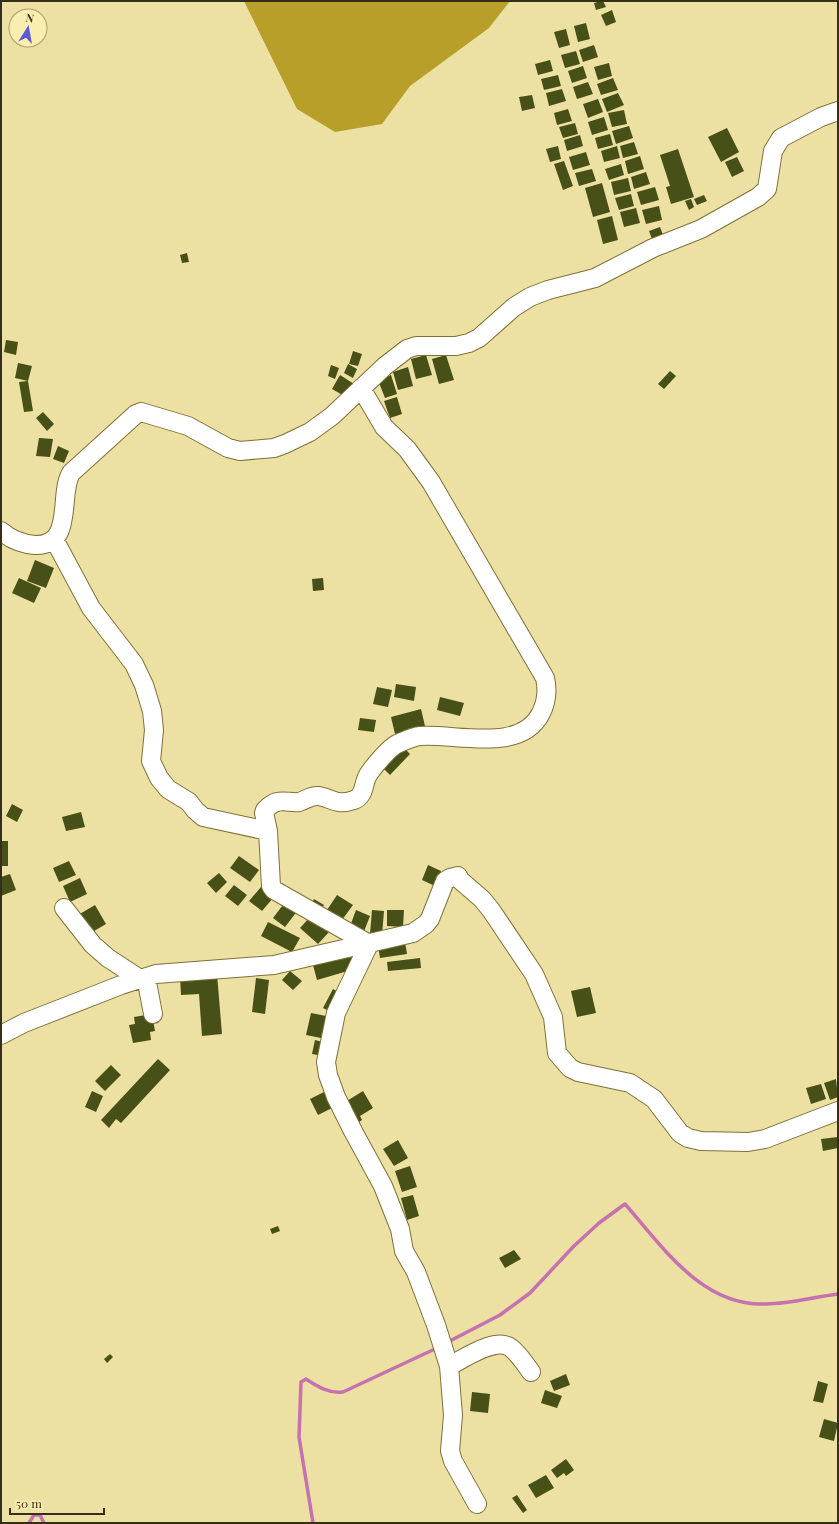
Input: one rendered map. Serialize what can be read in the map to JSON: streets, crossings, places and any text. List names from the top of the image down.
{
  "scale_bar": "50 m",
  "north": "top"
}
